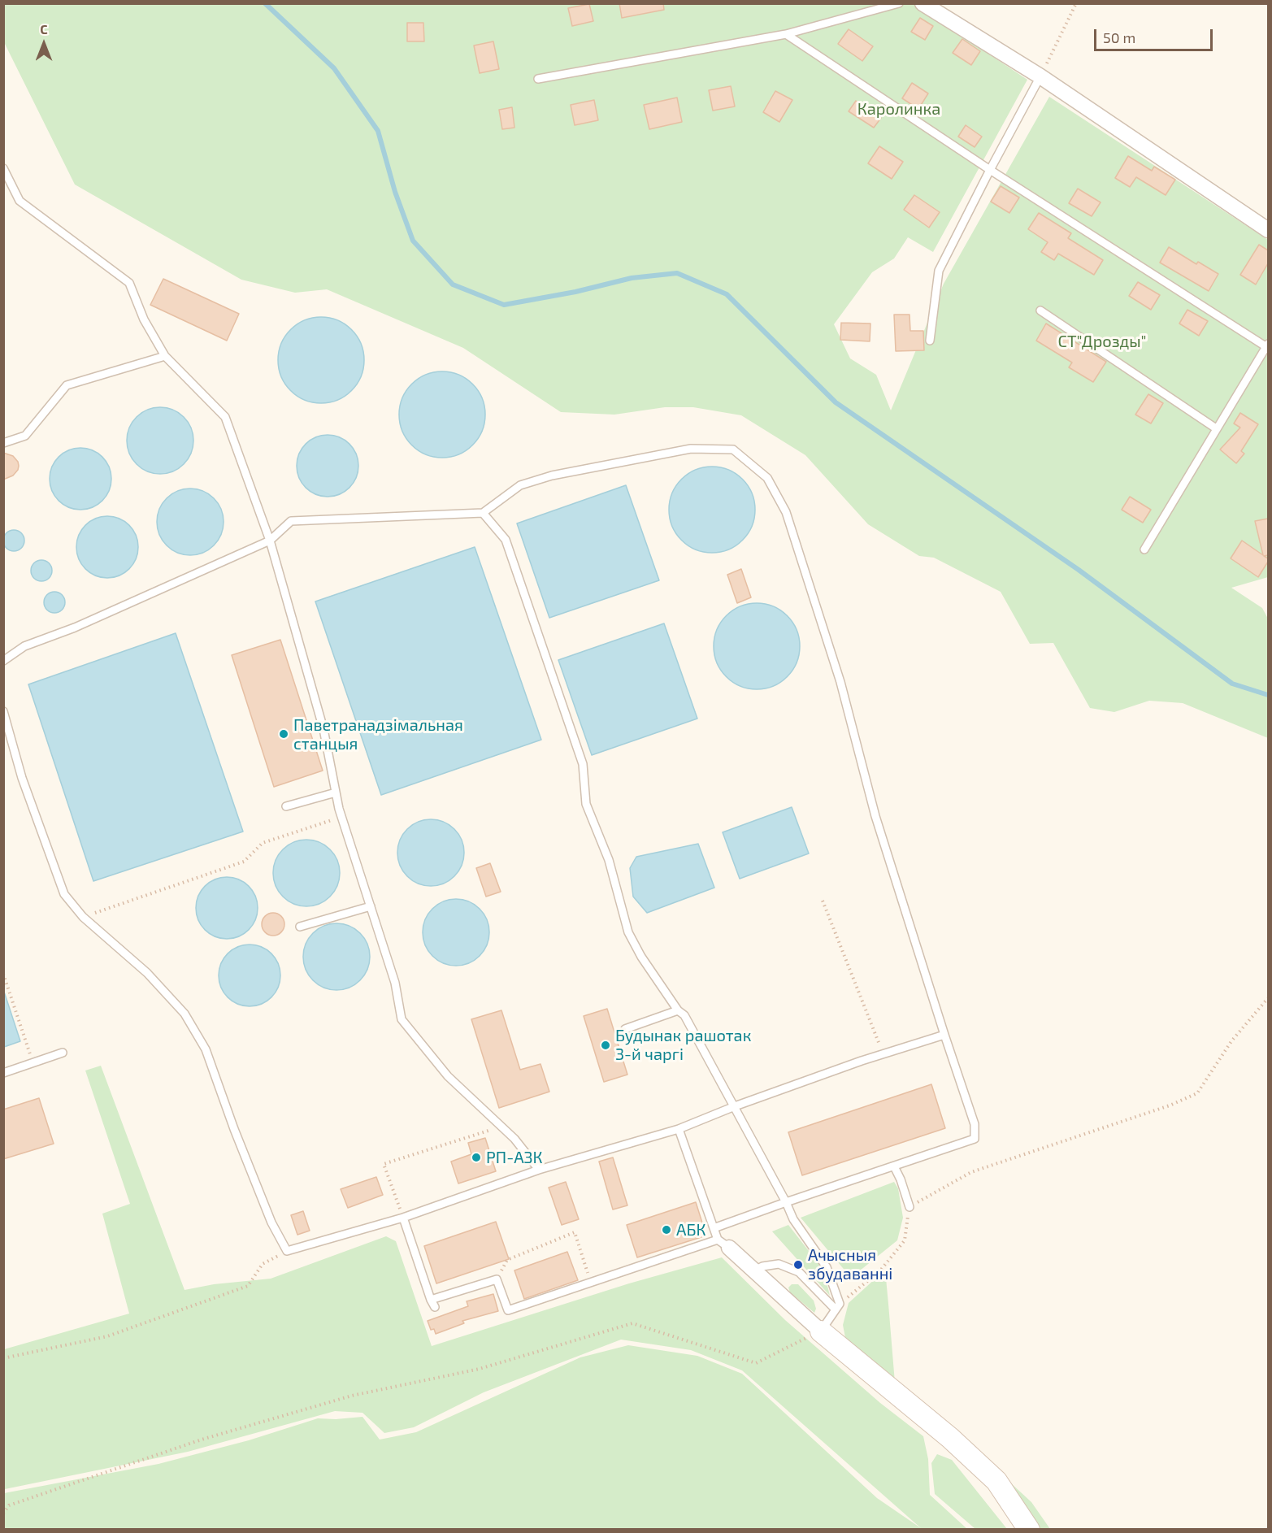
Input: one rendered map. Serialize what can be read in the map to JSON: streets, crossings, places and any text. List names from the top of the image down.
{
  "parks": ["Каролинка", "СТ\"Дрозды\""],
  "places": [
    "Паветранадзімальная станцыя",
    "Будынак рашотак 3-й чаргі",
    "РП-АЗК",
    "АБК",
    "Ачысныя збудаванні"
  ],
  "scale_bar": "50 m",
  "north": "top"
}
